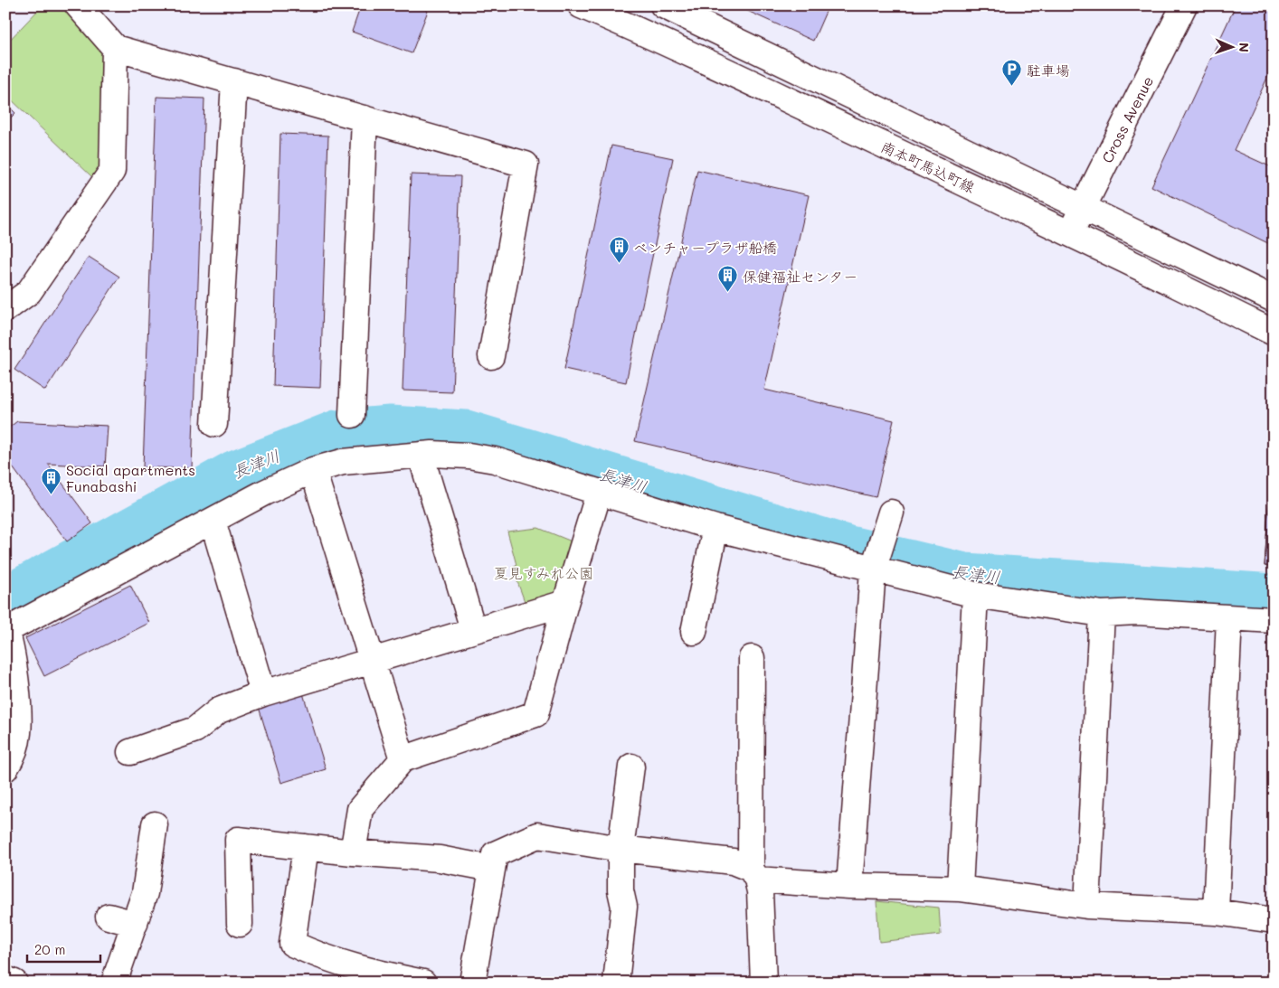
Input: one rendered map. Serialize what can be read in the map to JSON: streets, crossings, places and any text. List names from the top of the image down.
{
  "streets": {
    "street": ["Cross Avenue", "南本町馬込町線"]
  },
  "crossings": [
    ["Cross Avenue", "南本町馬込町線"]
  ],
  "water": ["長津川"],
  "parks": ["夏見すみれ公園"],
  "places": {
    "parking": ["駐車場"],
    "building": ["ベンチャープラザ船橋", "保健福祉センター", "Social apartments Funabashi"]
  },
  "scale_bar": "20 m",
  "north": "right"
}
